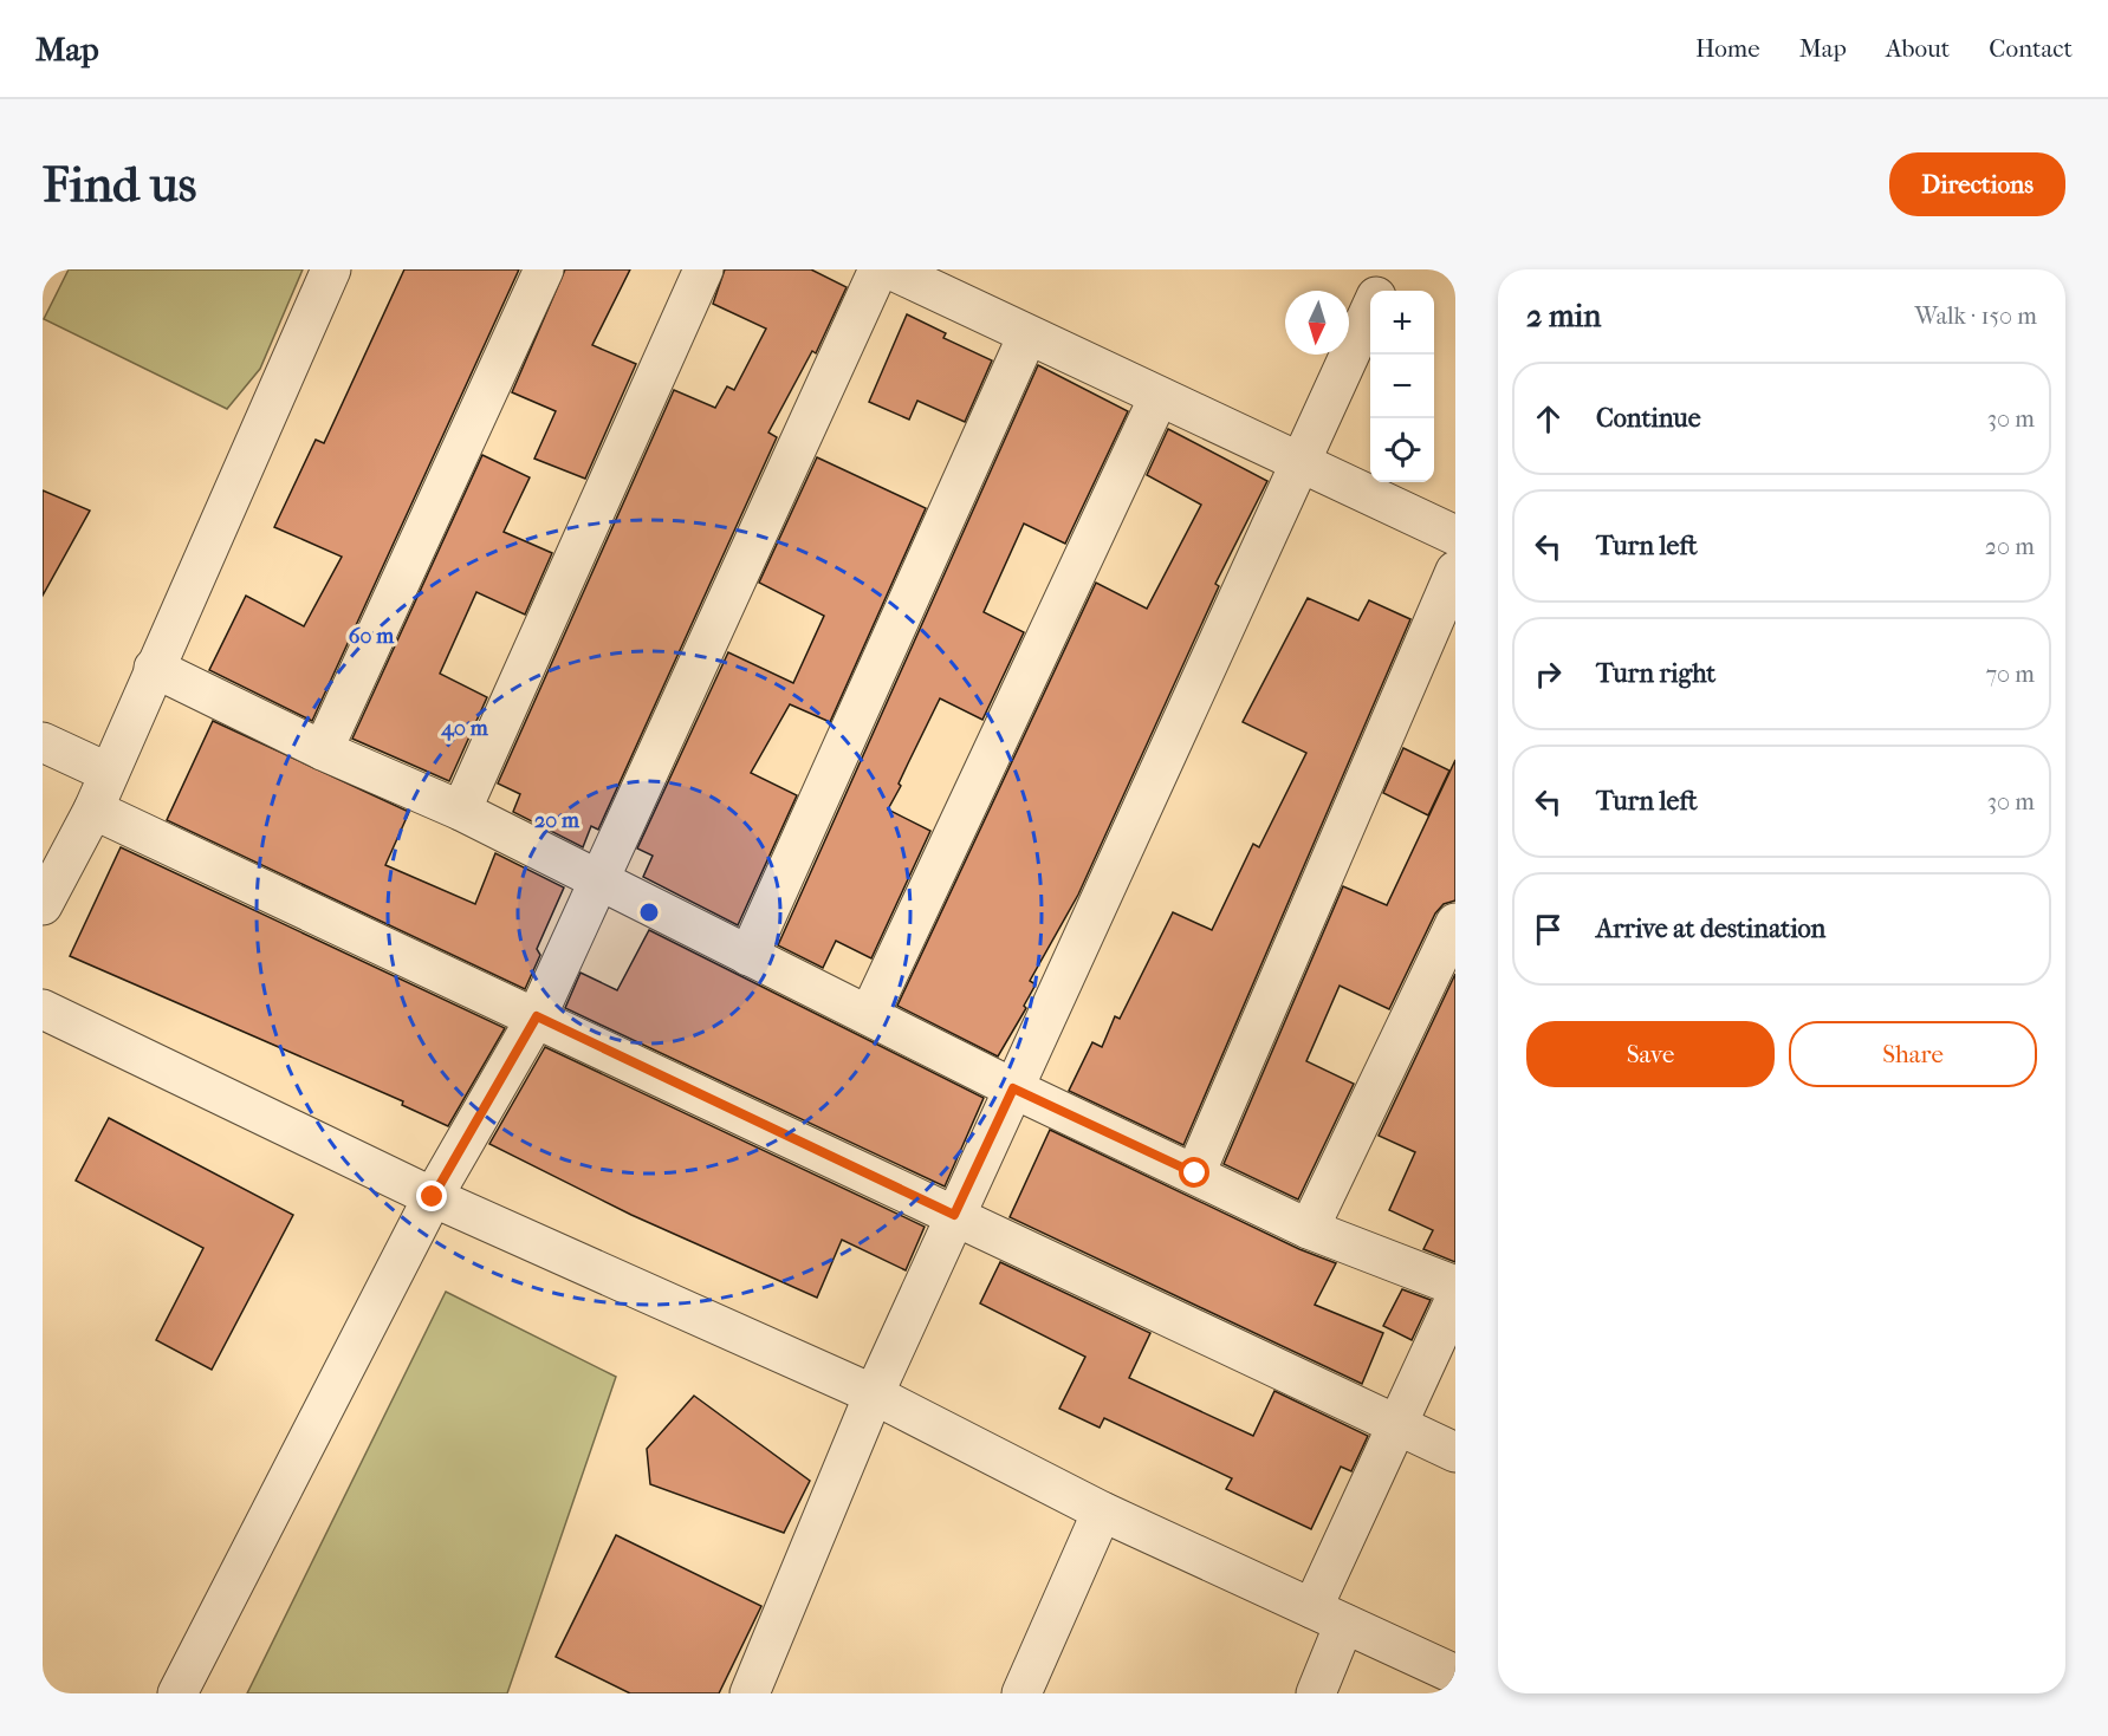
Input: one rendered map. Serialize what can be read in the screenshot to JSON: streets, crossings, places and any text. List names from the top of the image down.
{
  "north": "bottom",
  "page": {
    "header": "Map",
    "nav": [
      "Home",
      "Map",
      "About",
      "Contact"
    ],
    "buttons": [
      "Directions",
      ["Save", "Share"]
    ],
    "title": "Find us",
    "heading": ["2 min", "Walk · 150 m"],
    "map_buttons": ["+", "−"],
    "list": [
      ["Continue", "30 m"],
      ["Turn left", "20 m"],
      ["Turn right", "70 m"],
      ["Turn left", "30 m"],
      "Arrive at destination"
    ]
  },
  "rings": ["60 m", "40 m", "20 m"]
}
